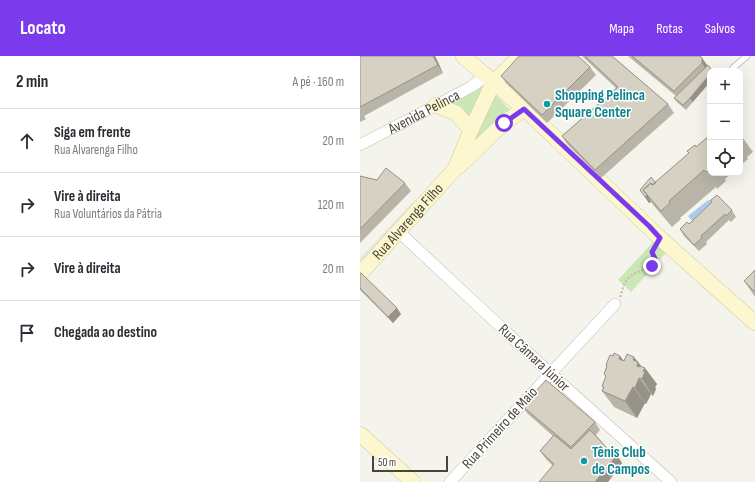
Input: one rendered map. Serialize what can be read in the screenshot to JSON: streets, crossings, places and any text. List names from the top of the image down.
{
  "streets": {
    "main road": ["Avenida Pelinca", "Rua Alvarenga Filho"],
    "street": ["Rua Câmara Júnior", "Rua Primeiro de Maio"]
  },
  "crossings": [
    ["Avenida Pelinca", "Rua Alvarenga Filho"],
    ["Rua Alvarenga Filho", "Rua Câmara Júnior"],
    ["Rua Câmara Júnior", "Rua Primeiro de Maio"]
  ],
  "places": ["Shopping Pelinca Square Center", "Tênis Club de Campos"],
  "scale_bar": "50 m",
  "page": {
    "header": "Locato",
    "nav": ["Mapa", "Rotas", "Salvos"],
    "heading": ["2 min", "A pé · 160 m"],
    "map_buttons": ["+", "−"],
    "list": [
      ["Siga em frente", "Rua Alvarenga Filho", "20 m"],
      ["Vire à direita", "Rua Voluntários da Pátria", "120 m"],
      ["Vire à direita", "20 m"],
      "Chegada ao destino"
    ],
    "scale": "50 m"
  }
}
